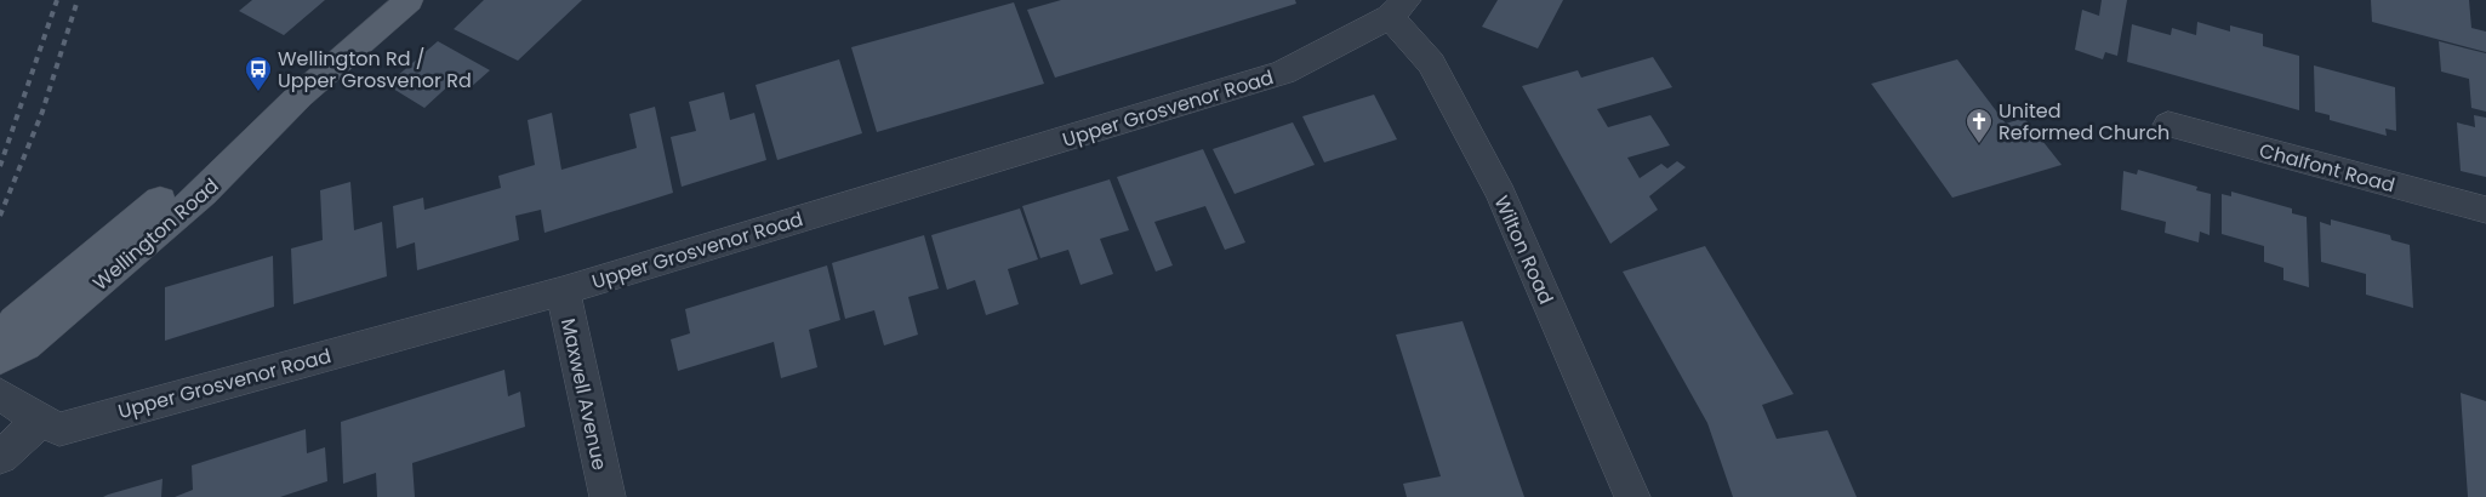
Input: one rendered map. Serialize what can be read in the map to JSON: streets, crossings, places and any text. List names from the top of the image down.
{
  "streets": {
    "main road": ["Wellington Road"],
    "street": [
      "Upper Grosvenor Road",
      "Chalfont Road",
      "Wilton Road",
      "Maxwell Avenue"
    ]
  },
  "crossings": [
    ["Upper Grosvenor Road", "Wilton Road"],
    ["Upper Grosvenor Road", "Maxwell Avenue"]
  ],
  "places": {
    "bus stop": ["Wellington Rd / Upper Grosvenor Rd"],
    "church": ["United Reformed Church"]
  }
}
